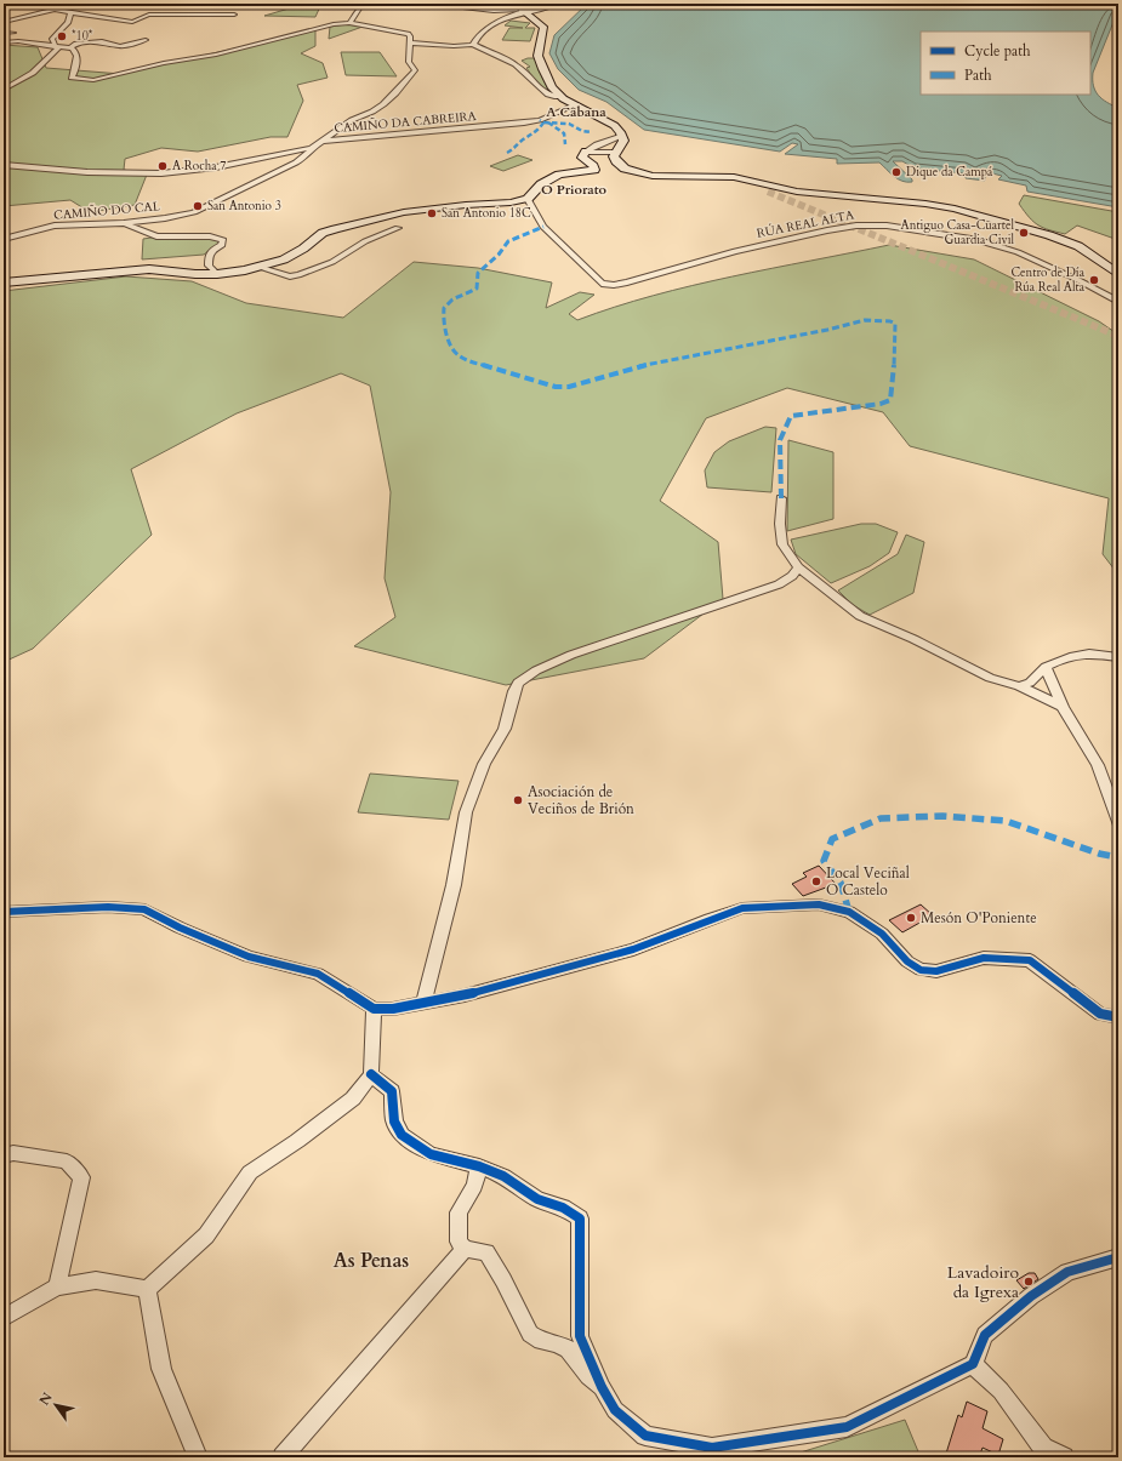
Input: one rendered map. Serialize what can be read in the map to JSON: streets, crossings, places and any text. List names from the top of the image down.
{
  "streets": {
    "street": ["CAMIÑO DA CABREIRA", "CAMIÑO DO CAL", "RÚA REAL ALTA"]
  },
  "crossings": [
    ["CAMIÑO DA CABREIRA", "CAMIÑO DO CAL"]
  ],
  "districts": ["A Cabana", "O Priorato", "As Penas"],
  "places": [
    "*10*",
    "A Rocha 7",
    "Dique da Campá",
    "San Antonio 3",
    "San Antonio 18C",
    "Antiguo Casa-Cuartel Guardia Civil",
    "Centro de Día Rúa Real Alta",
    "Asociación de Veciños de Brión",
    "Local Veciñal O Castelo",
    "Mesón O'Poniente",
    "Lavadoiro da Igrexa"
  ],
  "legend": ["Cycle path", "Path"],
  "north": "top left"
}
